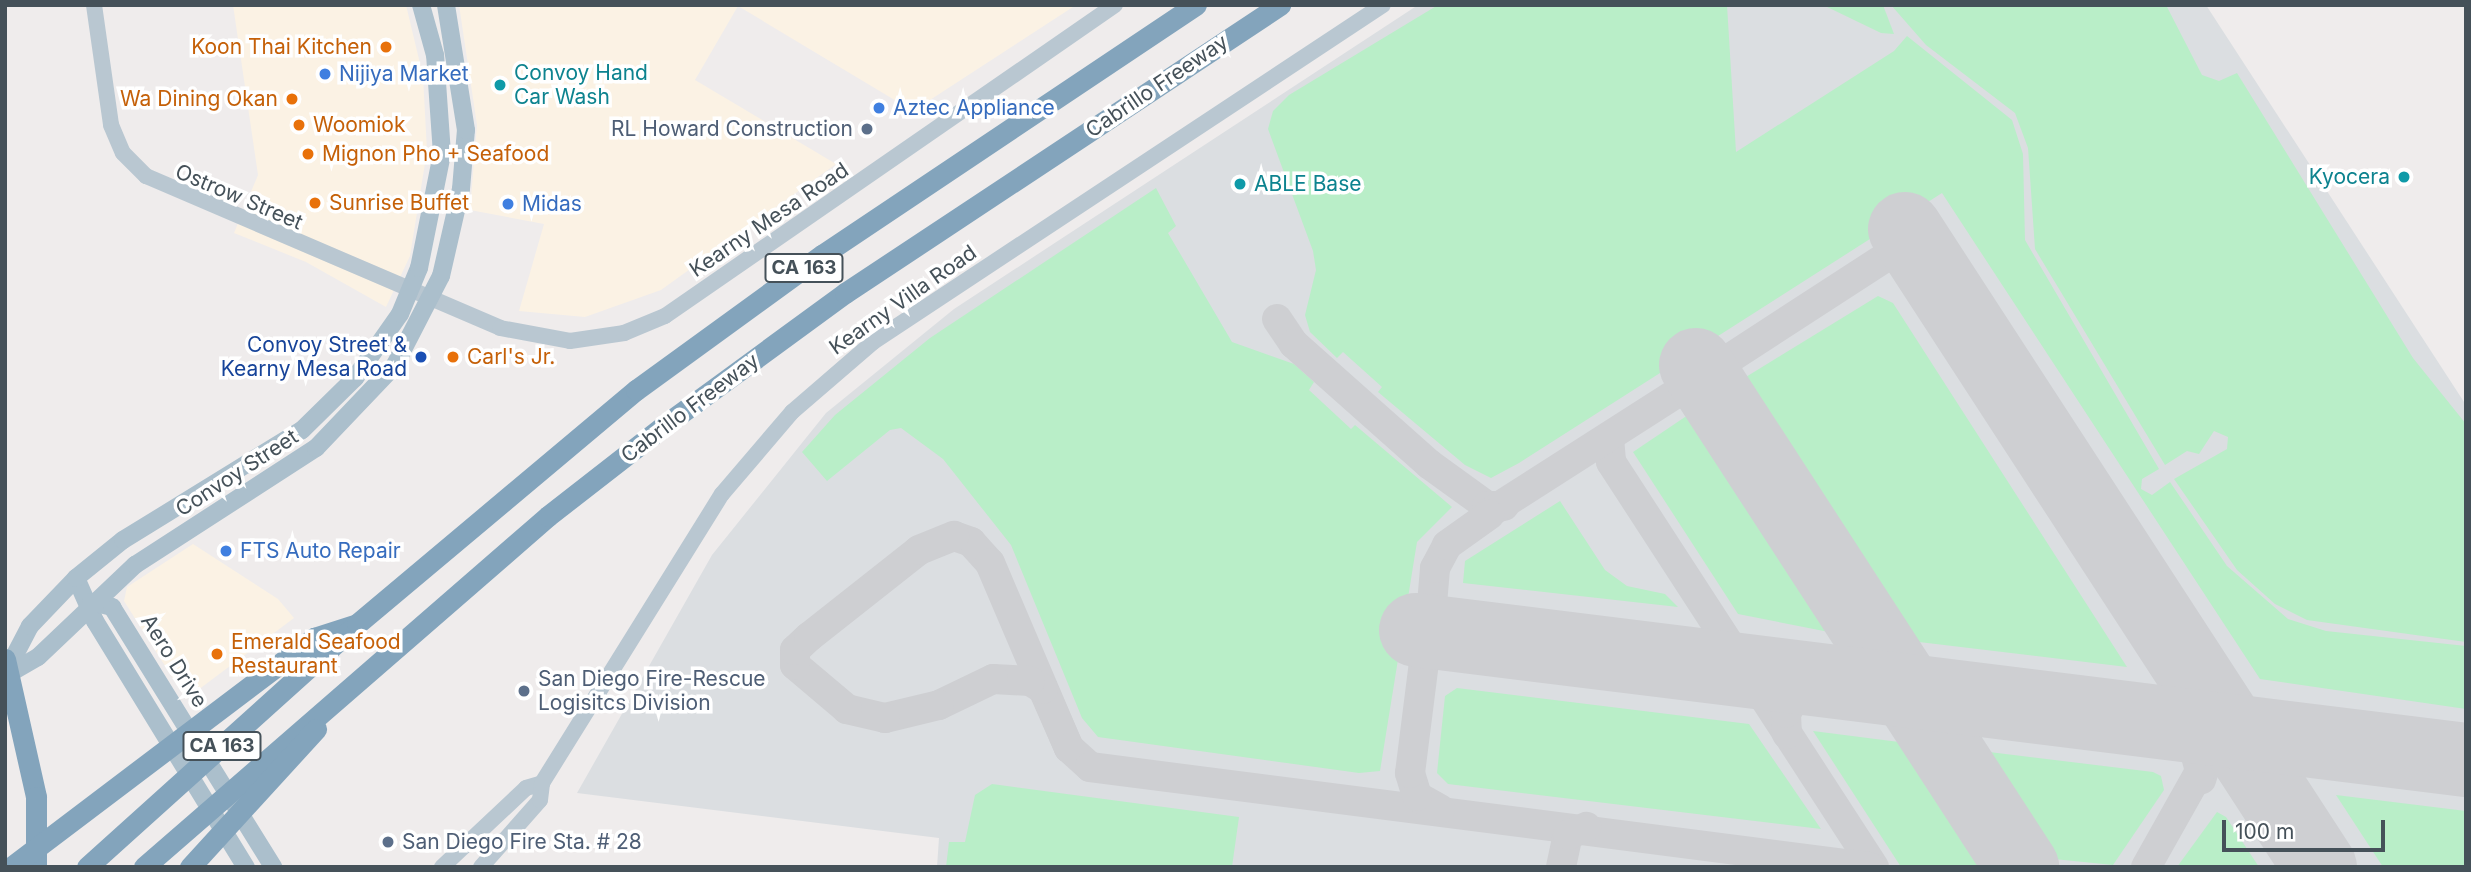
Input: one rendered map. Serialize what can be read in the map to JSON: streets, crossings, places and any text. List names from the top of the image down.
{
  "streets": {
    "highway": ["Cabrillo Freeway", "CA 163"],
    "main road": [
      "Ostrow Street",
      "Kearny Mesa Road",
      "Kearny Villa Road",
      "Convoy Street",
      "Aero Drive"
    ]
  },
  "crossings": [
    ["Ostrow Street", "Kearny Mesa Road"],
    ["Ostrow Street", "Convoy Street"],
    ["Kearny Mesa Road", "Convoy Street"],
    ["Convoy Street", "Aero Drive"]
  ],
  "places": [
    "Koon Thai Kitchen",
    "Nijiya Market",
    "Convoy Hand Car Wash",
    "Wa Dining Okan",
    "Aztec Appliance",
    "Woomiok",
    "RL Howard Construction",
    "Mignon Pho + Seafood",
    "Kyocera",
    "ABLE Base",
    "Sunrise Buffet",
    "Midas",
    "Convoy Street & Kearny Mesa Road",
    "Carl's Jr.",
    "FTS Auto Repair",
    "Emerald Seafood Restaurant",
    "San Diego Fire-Rescue Logisitcs Division",
    "San Diego Fire Sta. # 28"
  ],
  "scale_bar": "100 m"
}
